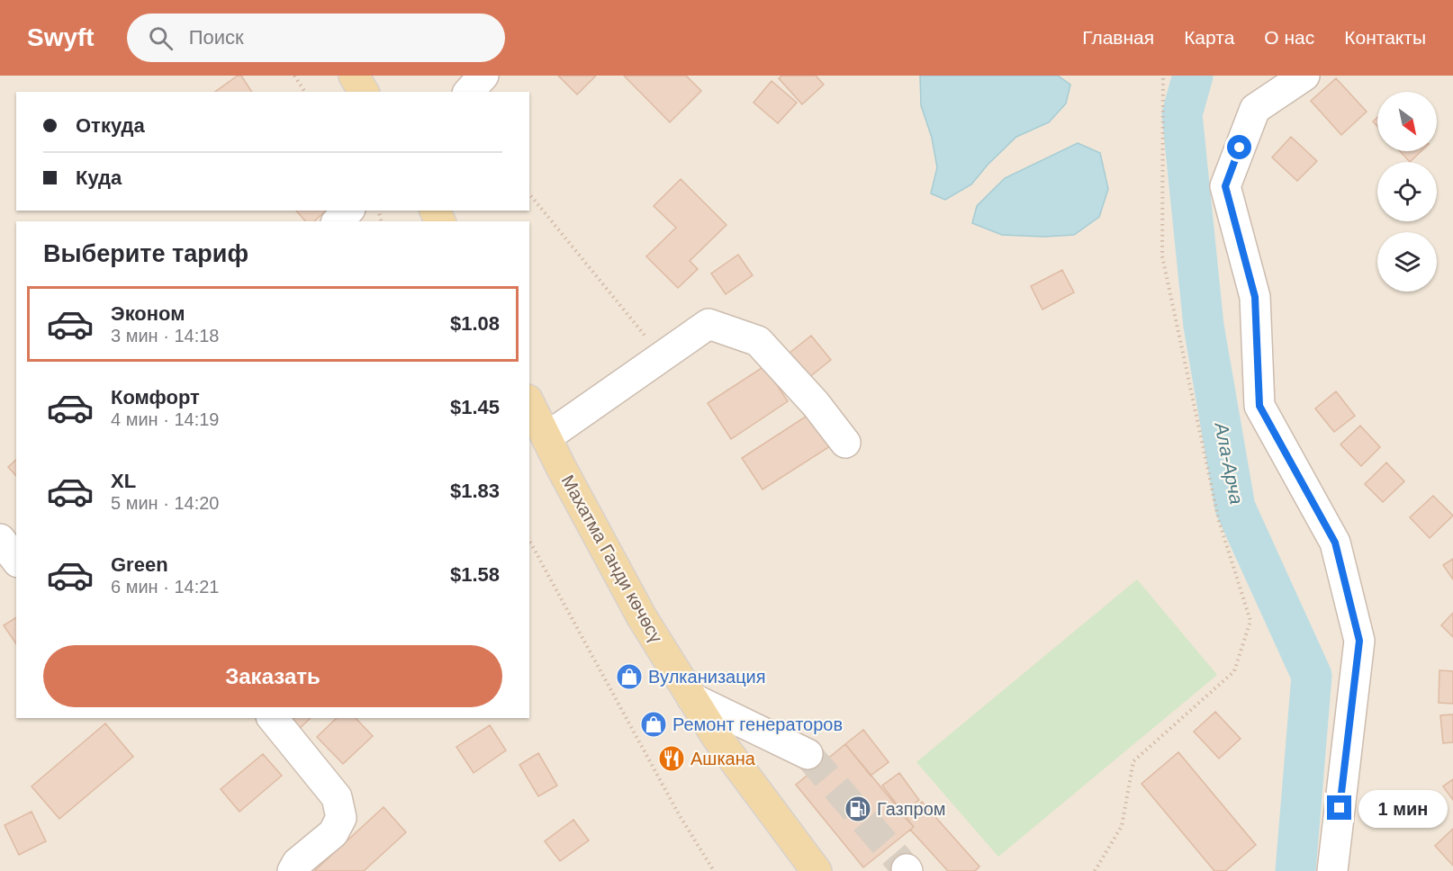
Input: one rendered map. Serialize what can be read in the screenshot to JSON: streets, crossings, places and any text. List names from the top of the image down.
{
  "streets": {
    "main road": ["Махатма Ганди көчөсү"]
  },
  "water": ["Ала-Арча"],
  "places": {
    "shop": ["Вулканизация", "Ремонт генераторов"],
    "restaurant": ["Ашкана"],
    "fuel station": ["Газпром"]
  },
  "north": "bottom right",
  "page": {
    "header": "Swyft",
    "search": "Поиск",
    "nav": [
      "Главная",
      "Карта",
      "О нас",
      "Контакты"
    ],
    "banner": ["Откуда", "Куда"],
    "heading": "Выберите тариф",
    "list": [
      {
        "name": "Эконом",
        "note": "3 мин · 14:18",
        "value": "$1.08"
      },
      {
        "name": "Комфорт",
        "note": "4 мин · 14:19",
        "value": "$1.45"
      },
      {
        "name": "XL",
        "note": "5 мин · 14:20",
        "value": "$1.83"
      },
      {
        "name": "Green",
        "note": "6 мин · 14:21",
        "value": "$1.58"
      }
    ],
    "buttons": "Заказать",
    "bubble": "1 мин"
  }
}
